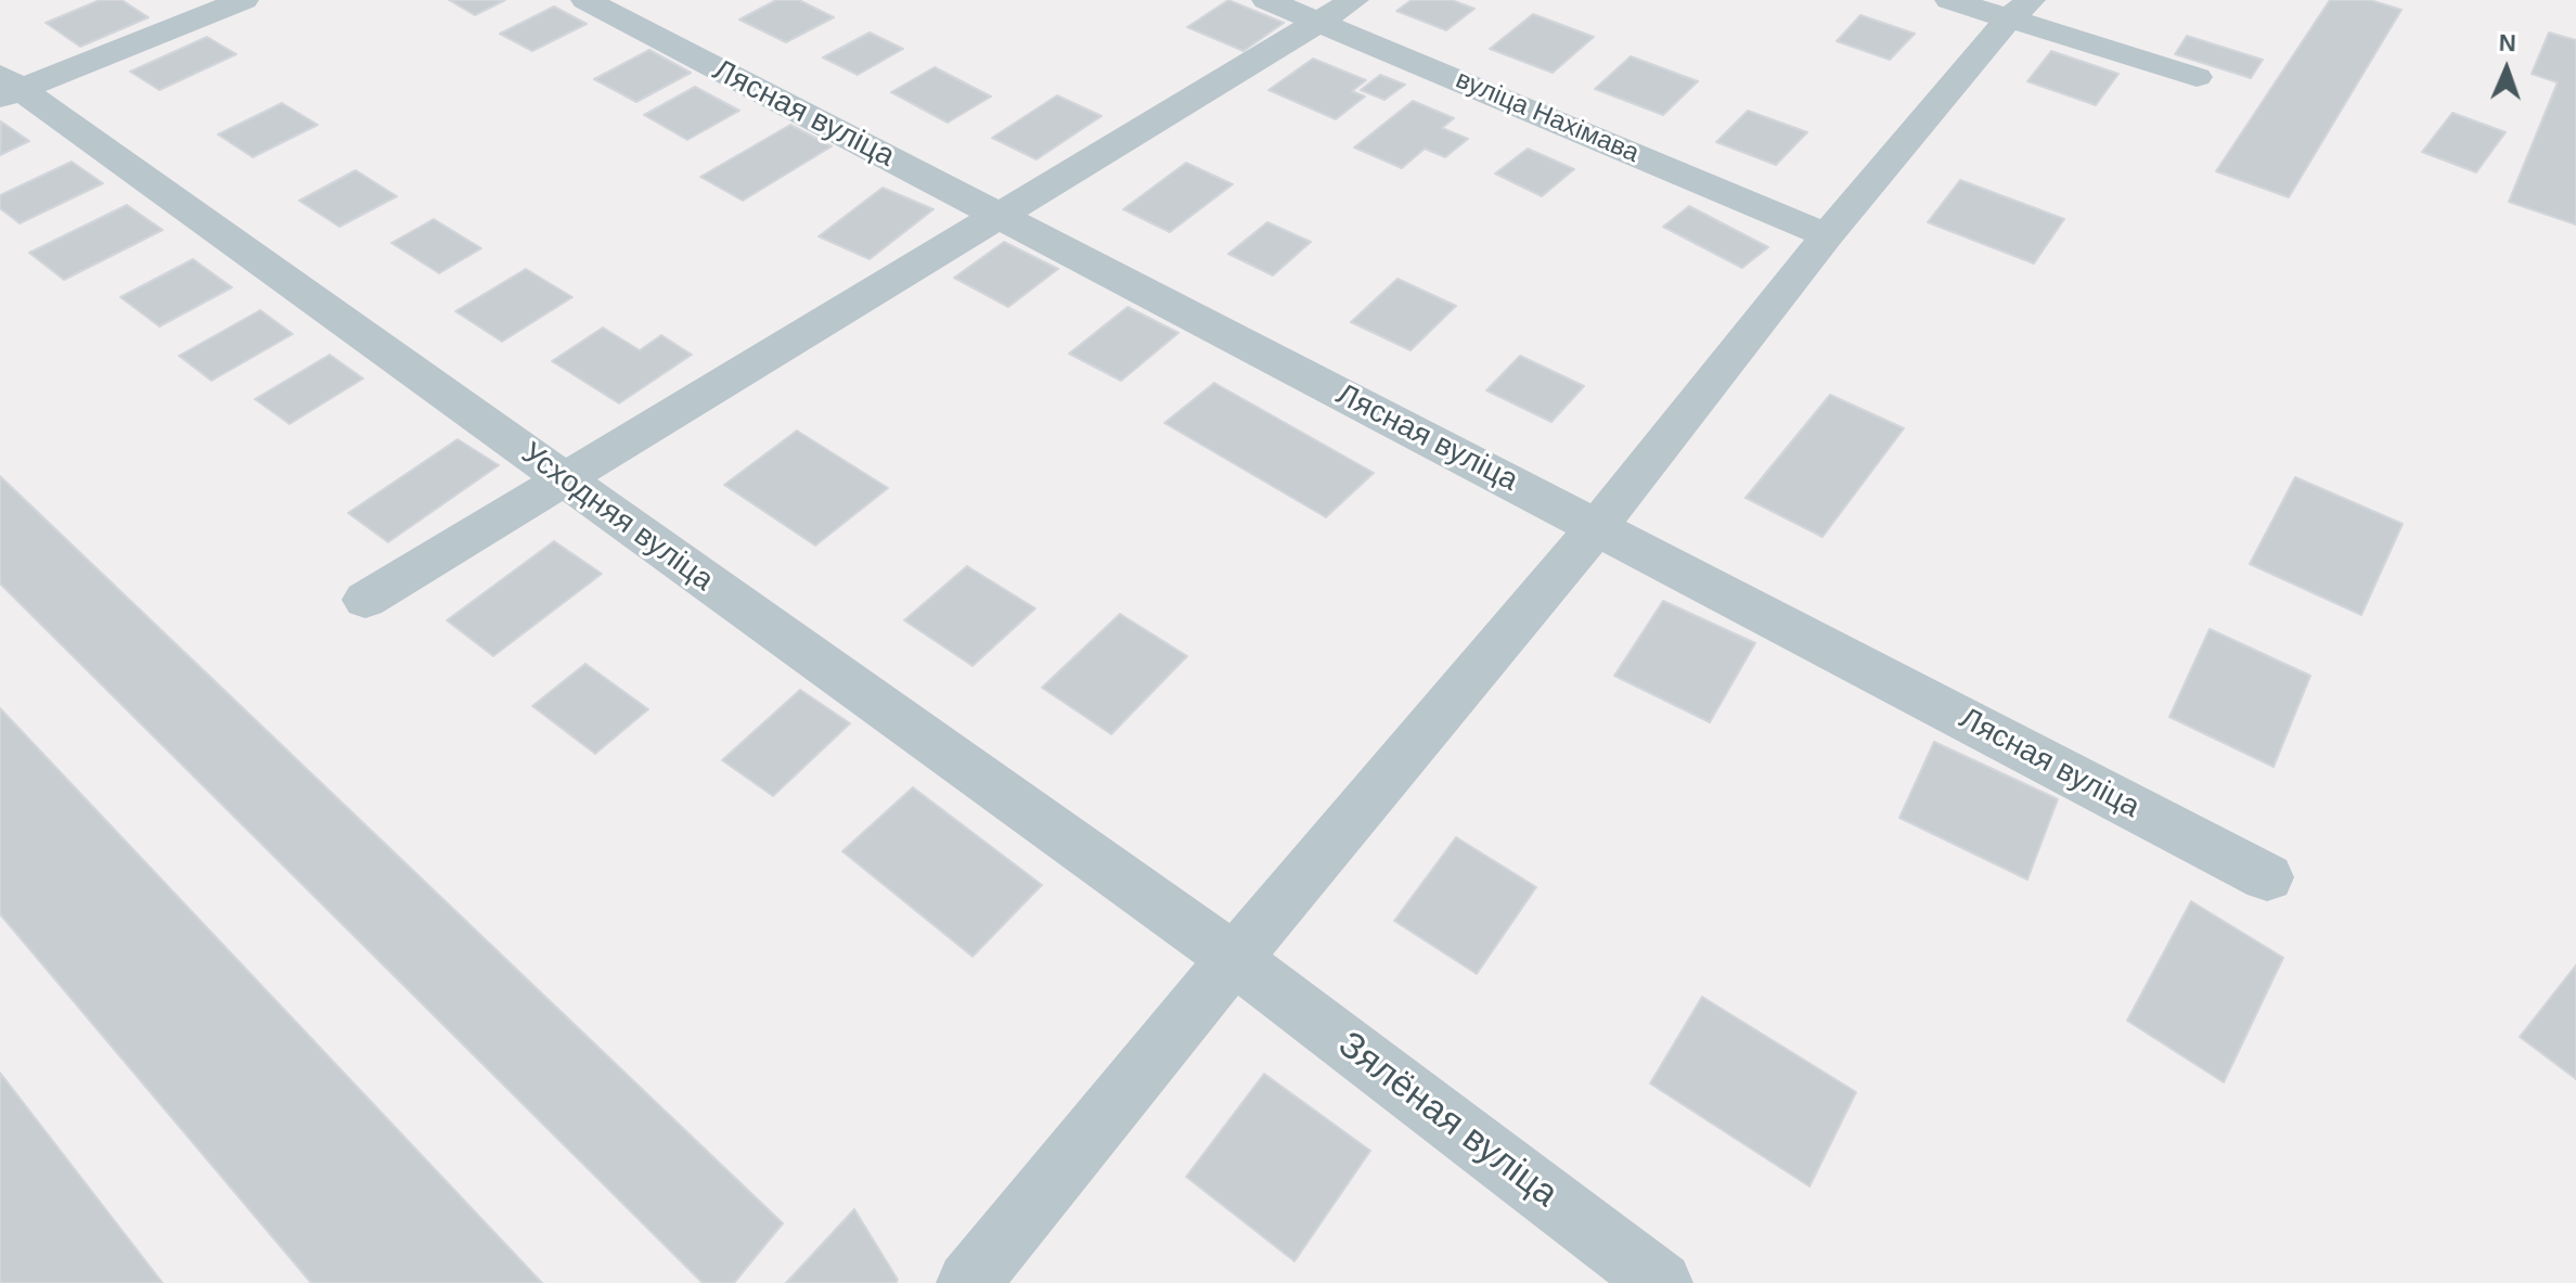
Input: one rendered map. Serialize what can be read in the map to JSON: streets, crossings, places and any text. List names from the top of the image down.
{
  "streets": {
    "street": [
      "Лясная вуліца",
      "вуліца Нахімава",
      "Усходняя вуліца",
      "Зялёная вуліца"
    ]
  },
  "crossings": [
    ["Усходняя вуліца", "Зялёная вуліца"]
  ],
  "north": "top"
}
